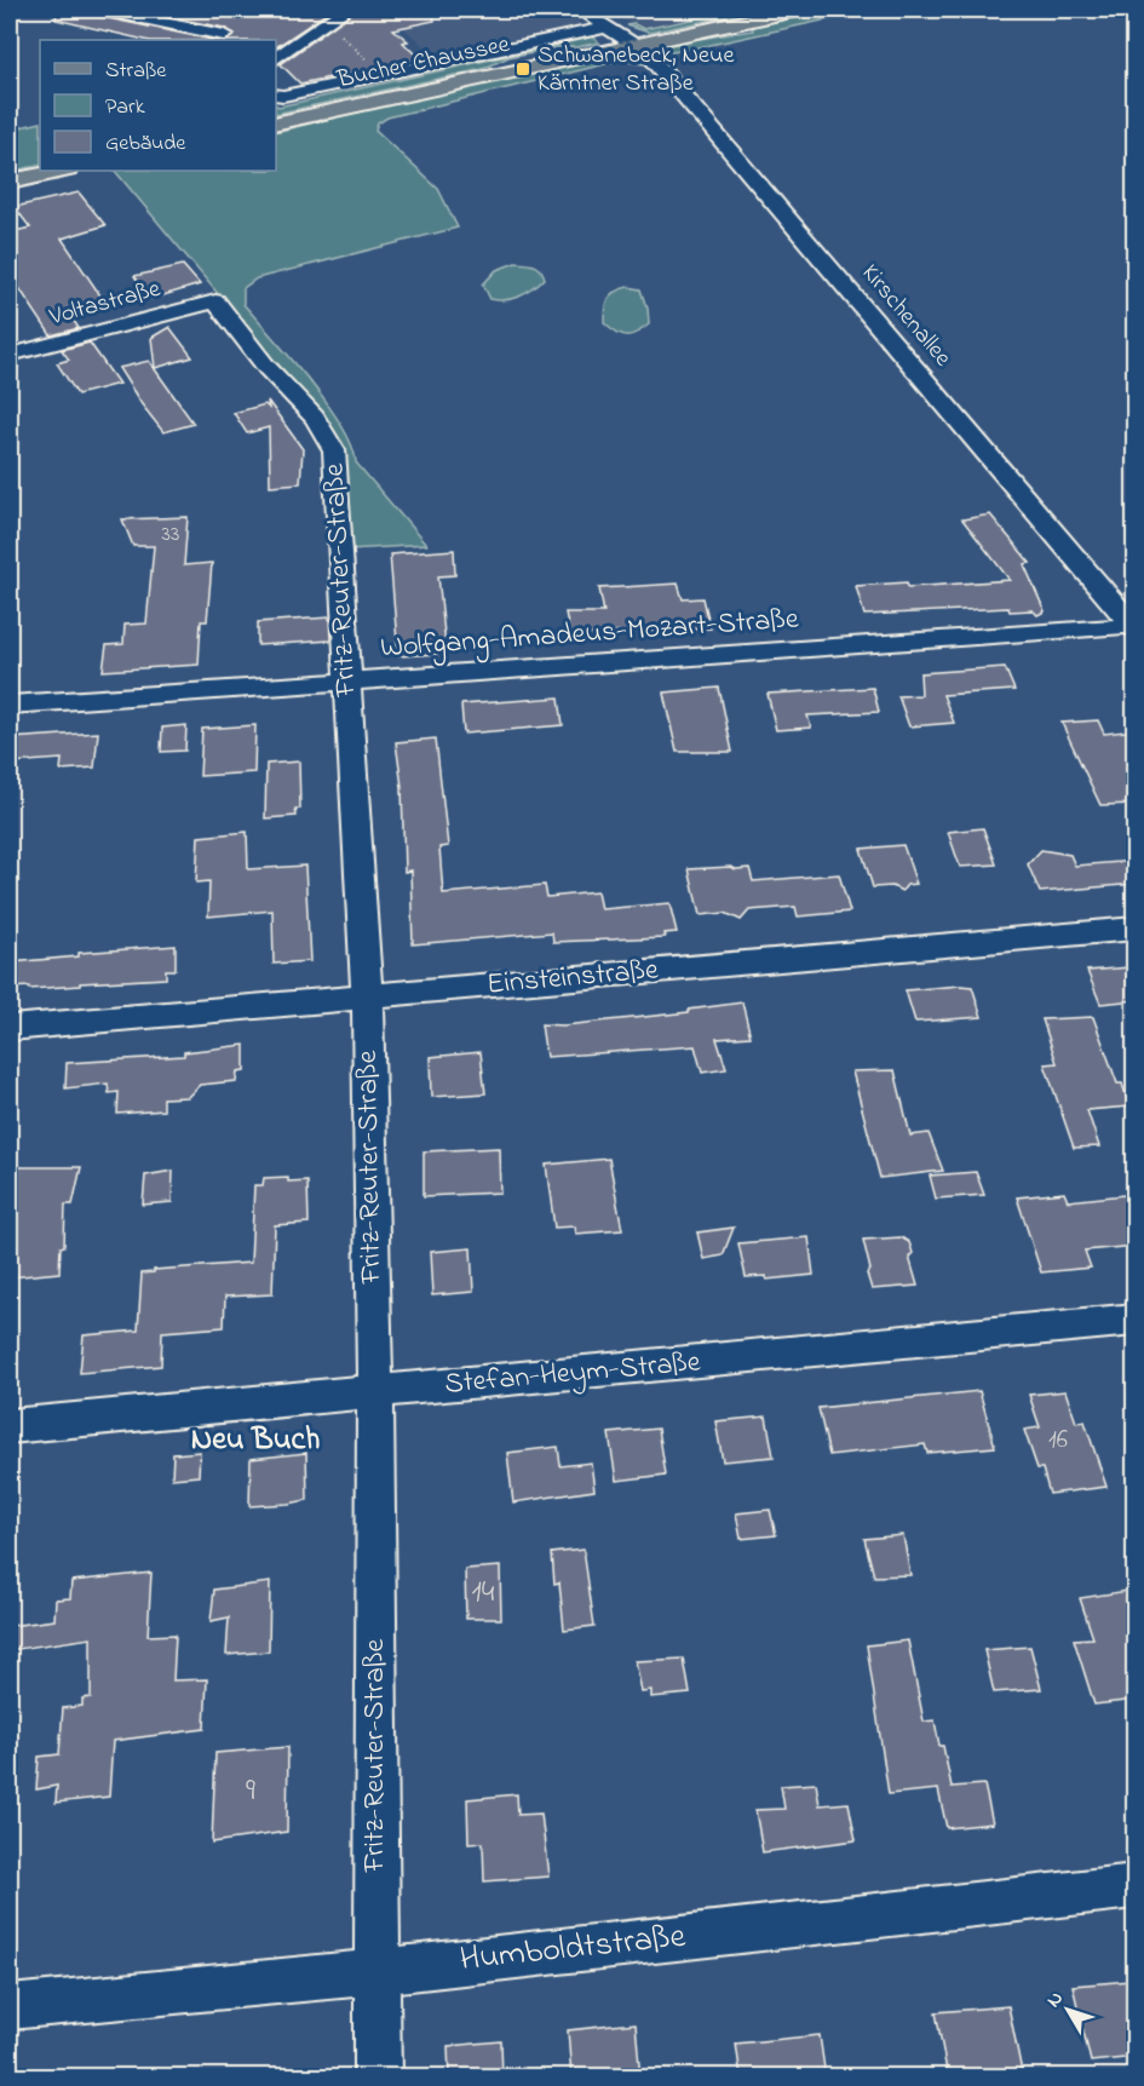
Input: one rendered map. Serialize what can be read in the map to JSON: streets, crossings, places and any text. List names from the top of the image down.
{
  "streets": {
    "main road": ["Bucher Chaussee"],
    "street": [
      "Voltastraße",
      "Kirschenallee",
      "Fritz-Reuter-Straße",
      "Wolfgang-Amadeus-Mozart-Straße",
      "Einsteinstraße",
      "Stefan-Heym-Straße",
      "Humboldtstraße"
    ]
  },
  "crossings": [
    ["Bucher Chaussee", "Kirschenallee"],
    ["Voltastraße", "Fritz-Reuter-Straße"],
    ["Kirschenallee", "Wolfgang-Amadeus-Mozart-Straße"],
    ["Fritz-Reuter-Straße", "Wolfgang-Amadeus-Mozart-Straße"],
    ["Fritz-Reuter-Straße", "Einsteinstraße"],
    ["Fritz-Reuter-Straße", "Stefan-Heym-Straße"],
    ["Fritz-Reuter-Straße", "Humboldtstraße"]
  ],
  "districts": ["Neu Buch"],
  "places": {
    "transit": ["Schwanebeck, Neue Kärntner Straße"]
  },
  "house_numbers": [
    "33",
    "16",
    "14",
    "9"
  ],
  "legend": ["Straße", "Park", "Gebäude"],
  "north": "top left"
}
